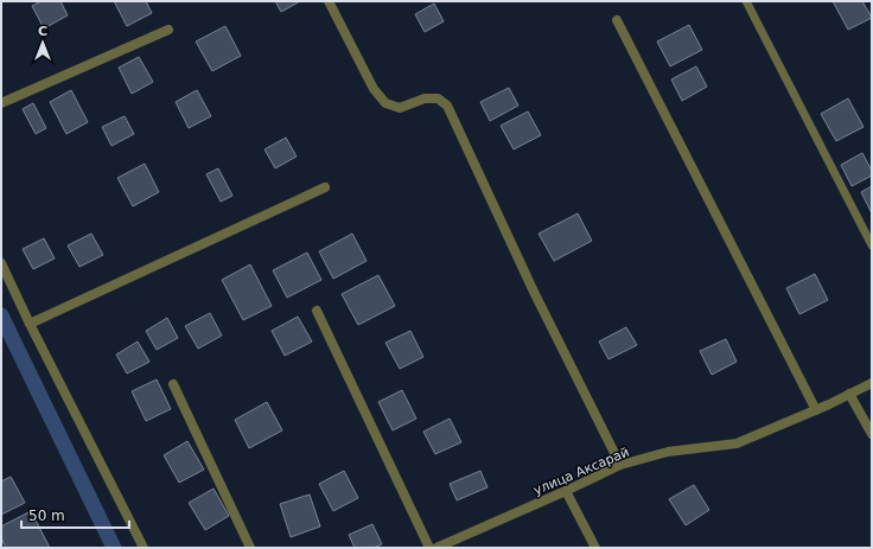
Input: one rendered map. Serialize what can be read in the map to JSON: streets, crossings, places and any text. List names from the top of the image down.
{
  "streets": {
    "street": ["улица Аксарай"]
  },
  "scale_bar": "50 m",
  "north": "top"
}
